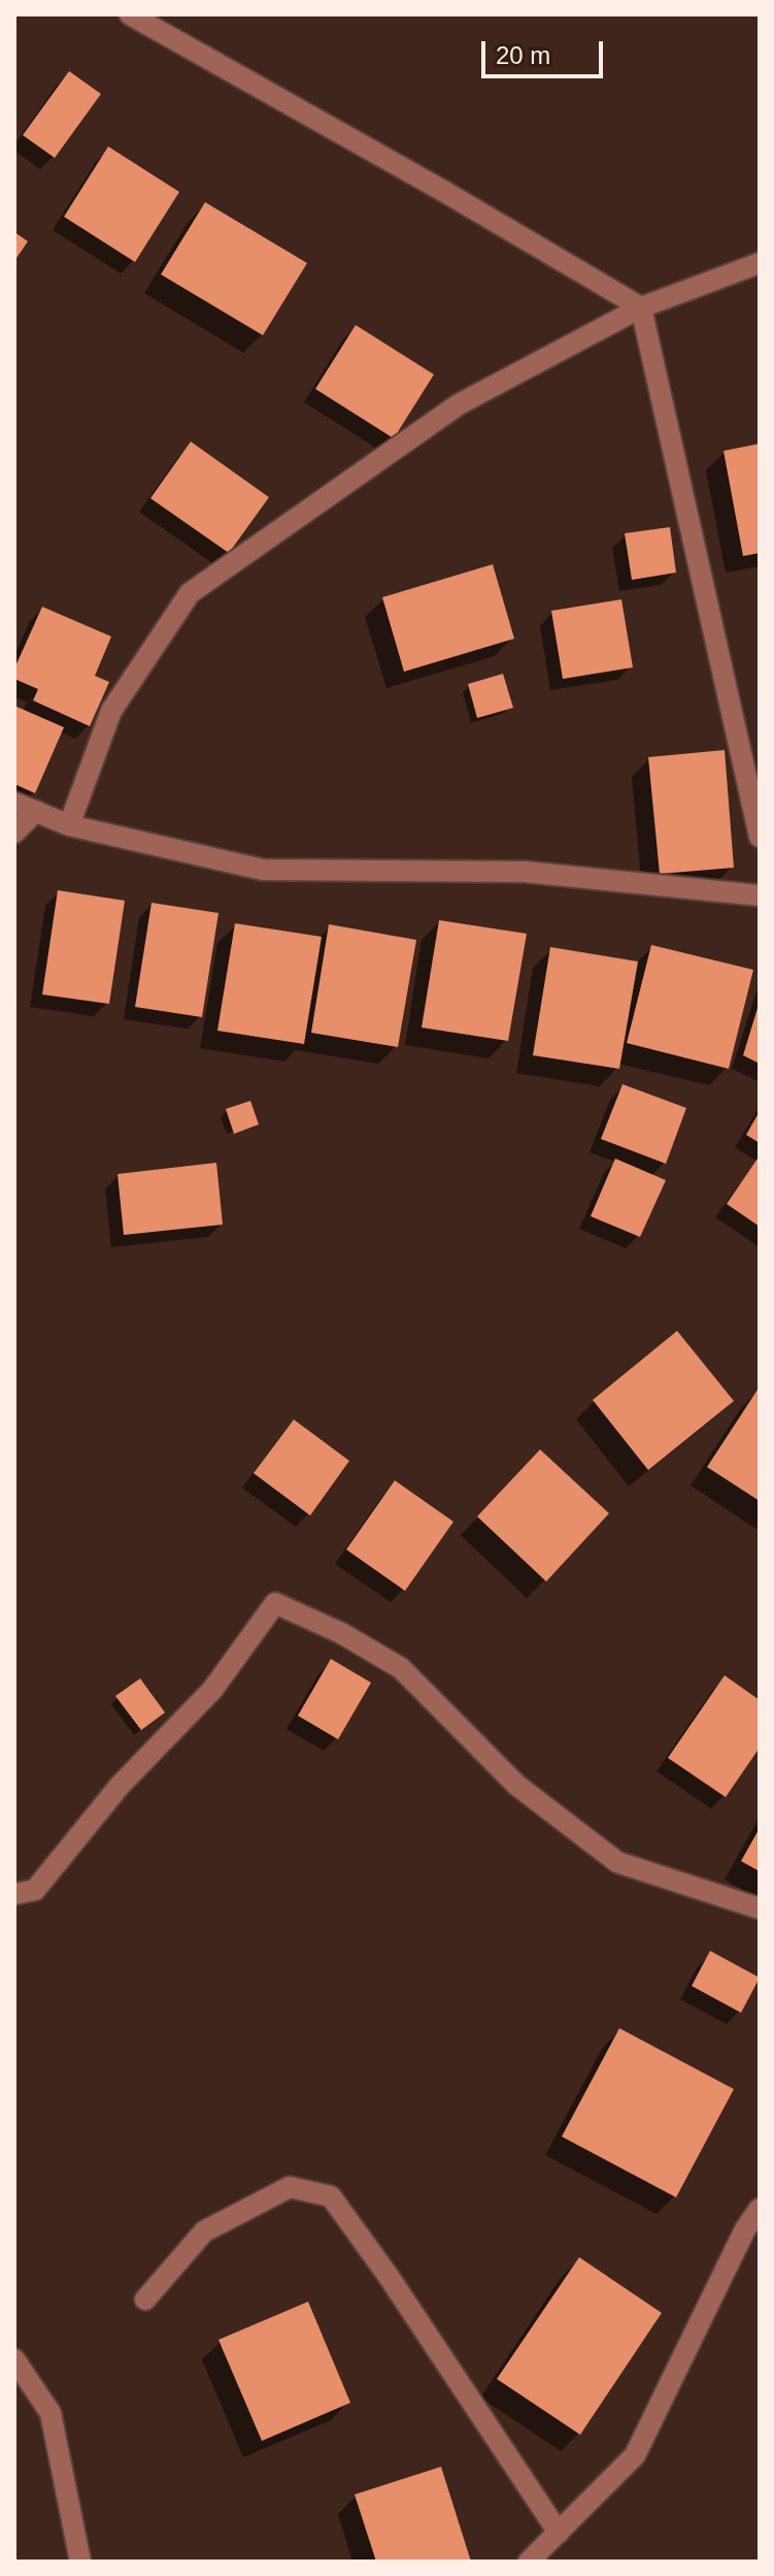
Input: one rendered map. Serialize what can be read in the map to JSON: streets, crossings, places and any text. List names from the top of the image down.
{
  "scale_bar": "20 m"
}
